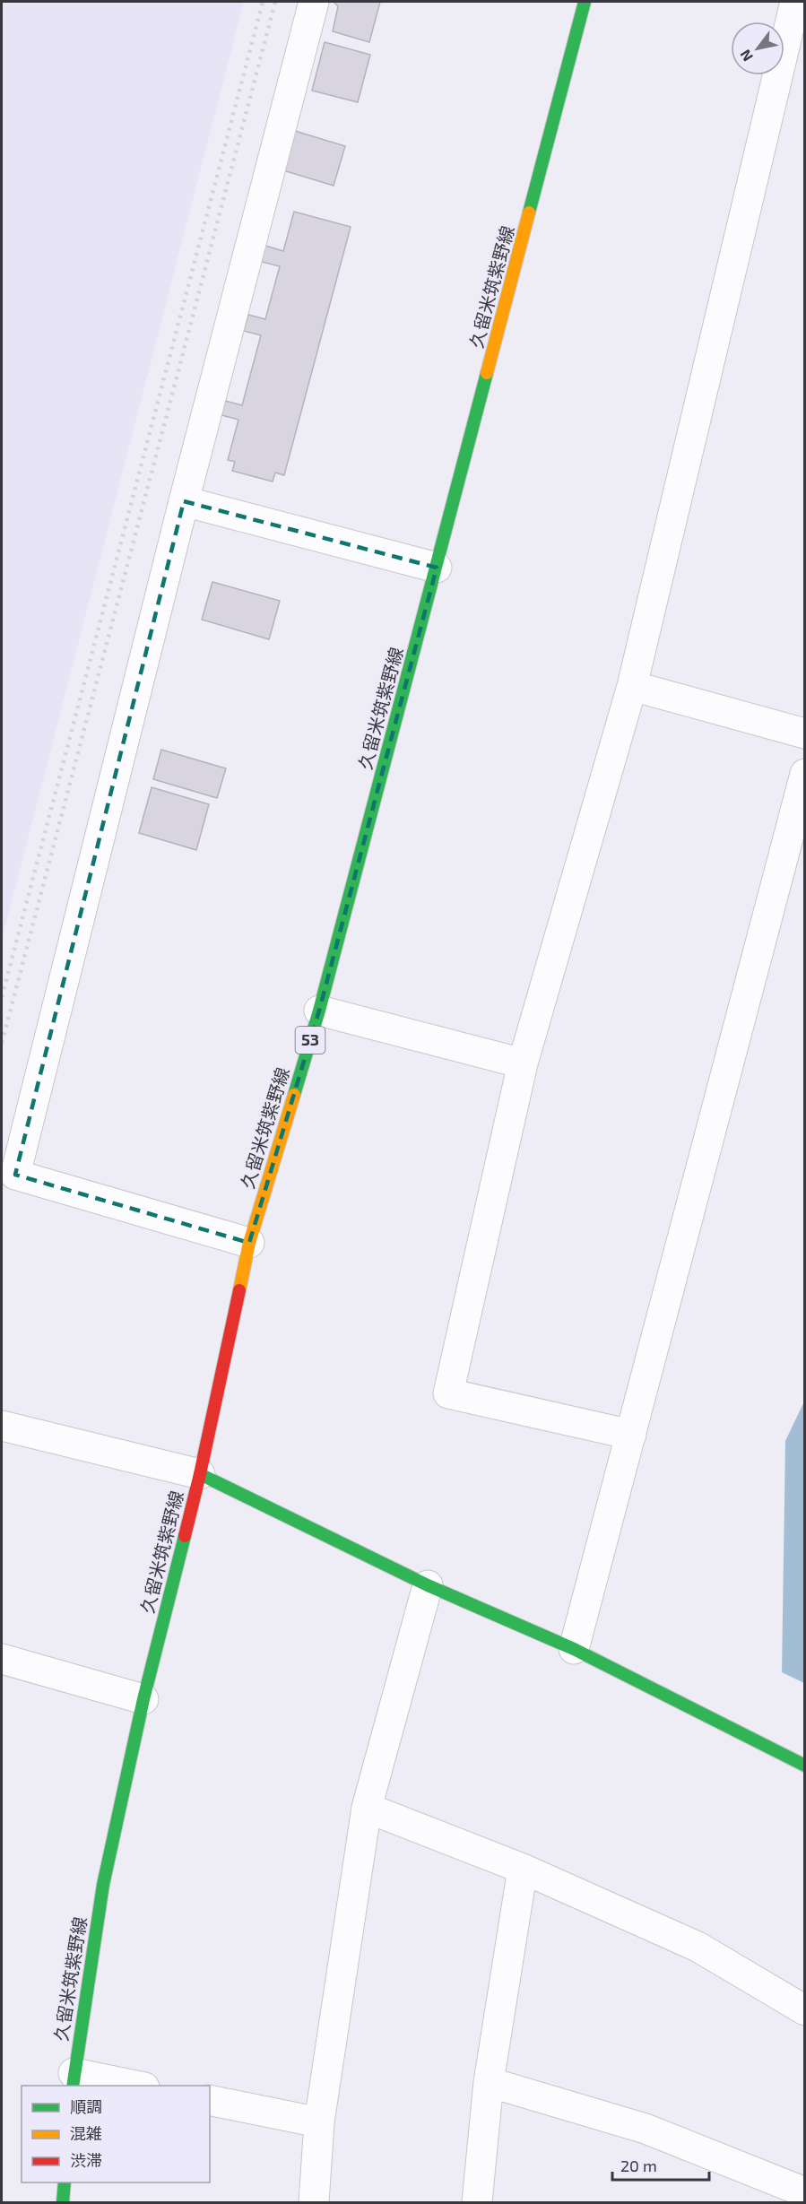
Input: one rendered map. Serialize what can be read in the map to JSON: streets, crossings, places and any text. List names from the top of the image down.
{
  "streets": {
    "main road": ["久留米筑紫野線", "53"]
  },
  "legend": ["順調", "混雑", "渋滞"],
  "scale_bar": "20 m",
  "north": "bottom left"
}
